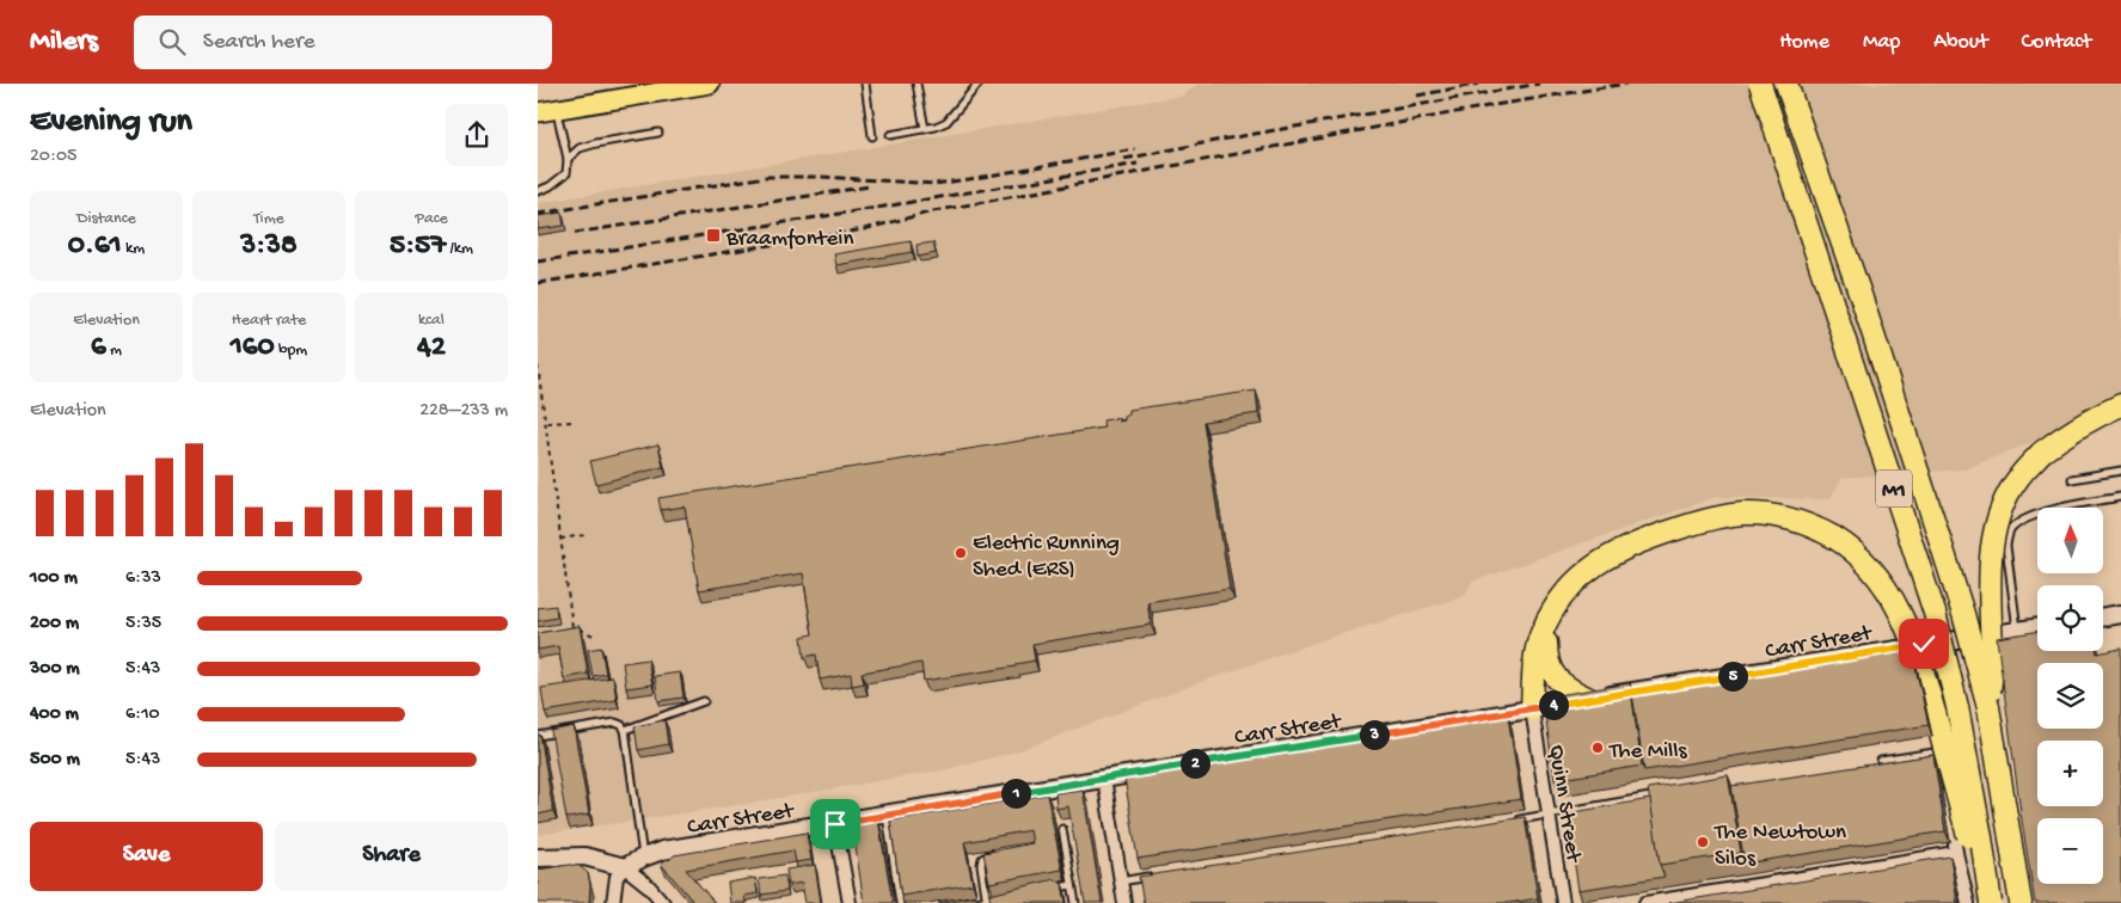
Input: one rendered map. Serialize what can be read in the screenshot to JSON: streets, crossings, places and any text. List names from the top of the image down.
{
  "streets": {
    "highway": ["M1"],
    "street": ["Carr Street", "Quinn Street"]
  },
  "crossings": [
    ["Carr Street", "Quinn Street"]
  ],
  "places": {
    "transit": ["Braamfontein"],
    "other": ["Electric Running Shed (ERS)", "The Mills", "The Newtown Silos"]
  },
  "north": "top",
  "page": {
    "header": "Milers",
    "search": "Search here",
    "nav": [
      "Home",
      "Map",
      "About",
      "Contact"
    ],
    "heading": ["Evening run", "20:05"],
    "stats": [
      ["Distance", "0.61 km"],
      ["Time", "3:38"],
      ["Pace", "5:57 /km"],
      ["Elevation", "6 m"],
      ["Heart rate", "160 bpm"],
      ["kcal", "42"]
    ],
    "chart": ["Elevation", "228–233 m"],
    "map_buttons": ["+", "−"],
    "list": [
      {
        "name": "100 m",
        "note": "6:33"
      },
      {
        "name": "200 m",
        "note": "5:35"
      },
      {
        "name": "300 m",
        "note": "5:43"
      },
      {
        "name": "400 m",
        "note": "6:10"
      },
      {
        "name": "500 m",
        "note": "5:43"
      }
    ],
    "pins": [
      "5",
      "4",
      "3",
      "2",
      "1"
    ],
    "buttons": ["Save", "Share"]
  }
}
